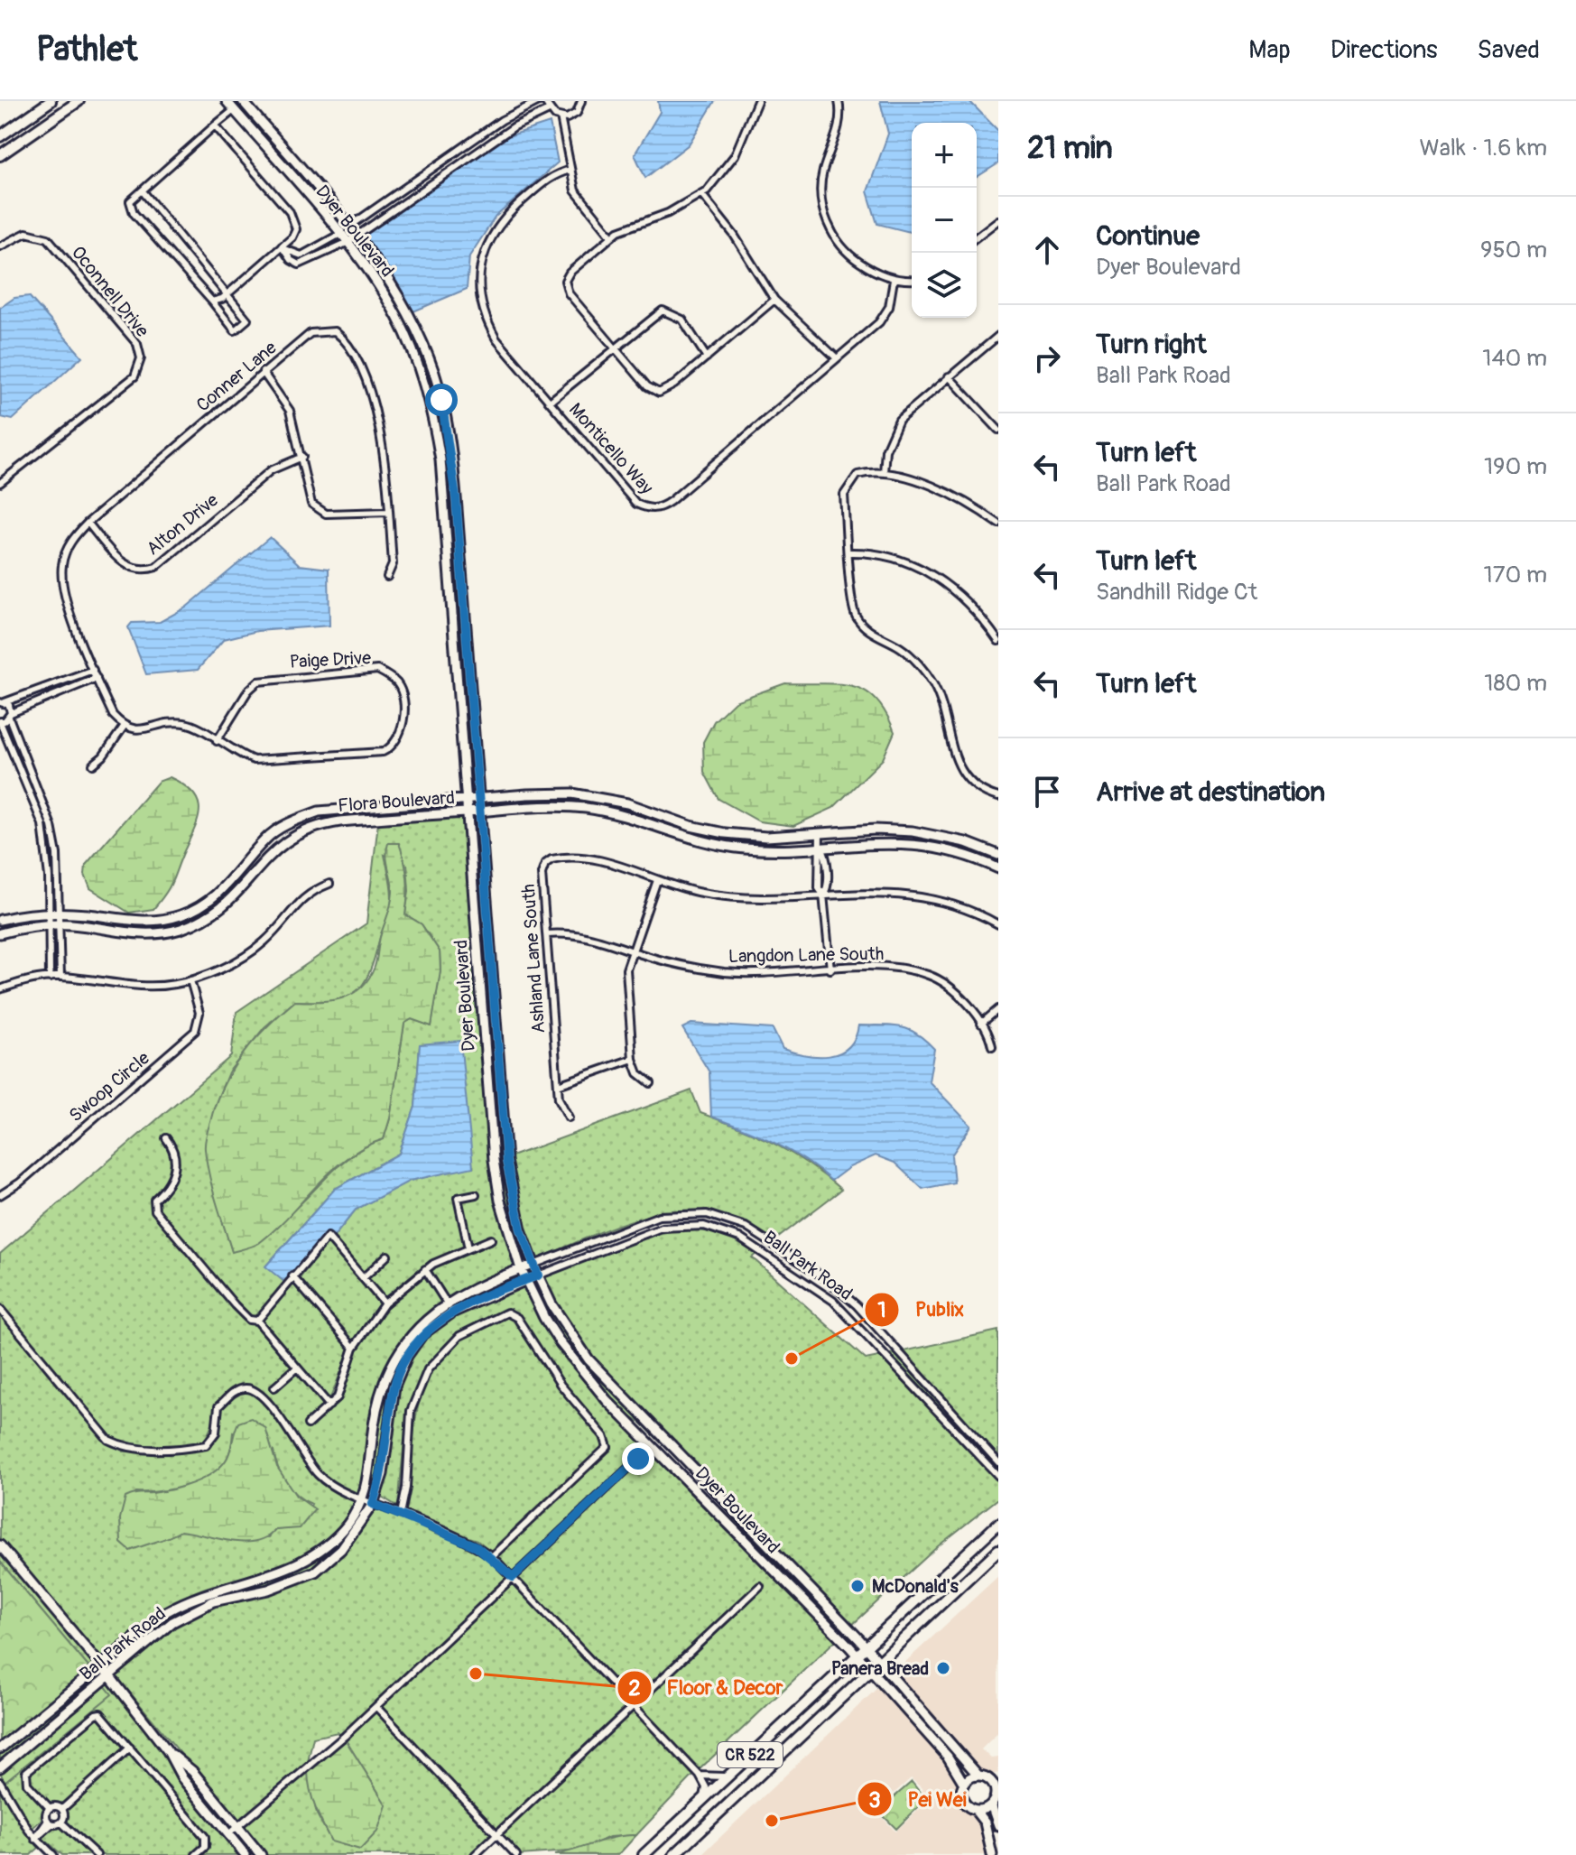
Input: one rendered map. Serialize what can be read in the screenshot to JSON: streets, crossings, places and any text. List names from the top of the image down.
{
  "streets": {
    "main road": ["CR 522"],
    "street": [
      "Dyer Boulevard",
      "Oconnell Drive",
      "Conner Lane",
      "Monticello Way",
      "Alton Drive",
      "Paige Drive",
      "Flora Boulevard",
      "Langdon Lane South",
      "Ashland Lane South",
      "Swoop Circle",
      "Ball Park Road"
    ]
  },
  "crossings": [
    ["Dyer Boulevard", "Flora Boulevard"],
    ["Dyer Boulevard", "Ball Park Road"],
    ["Dyer Boulevard", "CR 522"],
    ["Conner Lane", "Alton Drive"],
    ["Langdon Lane South", "Ashland Lane South"]
  ],
  "places": [
    "Publix",
    "McDonald's",
    "Panera Bread",
    "Floor & Decor",
    "Pei Wei"
  ],
  "page": {
    "header": "Pathlet",
    "nav": ["Map", "Directions", "Saved"],
    "heading": ["21 min", "Walk · 1.6 km"],
    "map_buttons": ["+", "−"],
    "list": [
      ["Continue", "Dyer Boulevard", "950 m"],
      ["Turn right", "Ball Park Road", "140 m"],
      ["Turn left", "Ball Park Road", "190 m"],
      ["Turn left", "Sandhill Ridge Ct", "170 m"],
      ["Turn left", "180 m"],
      "Arrive at destination"
    ]
  }
}
